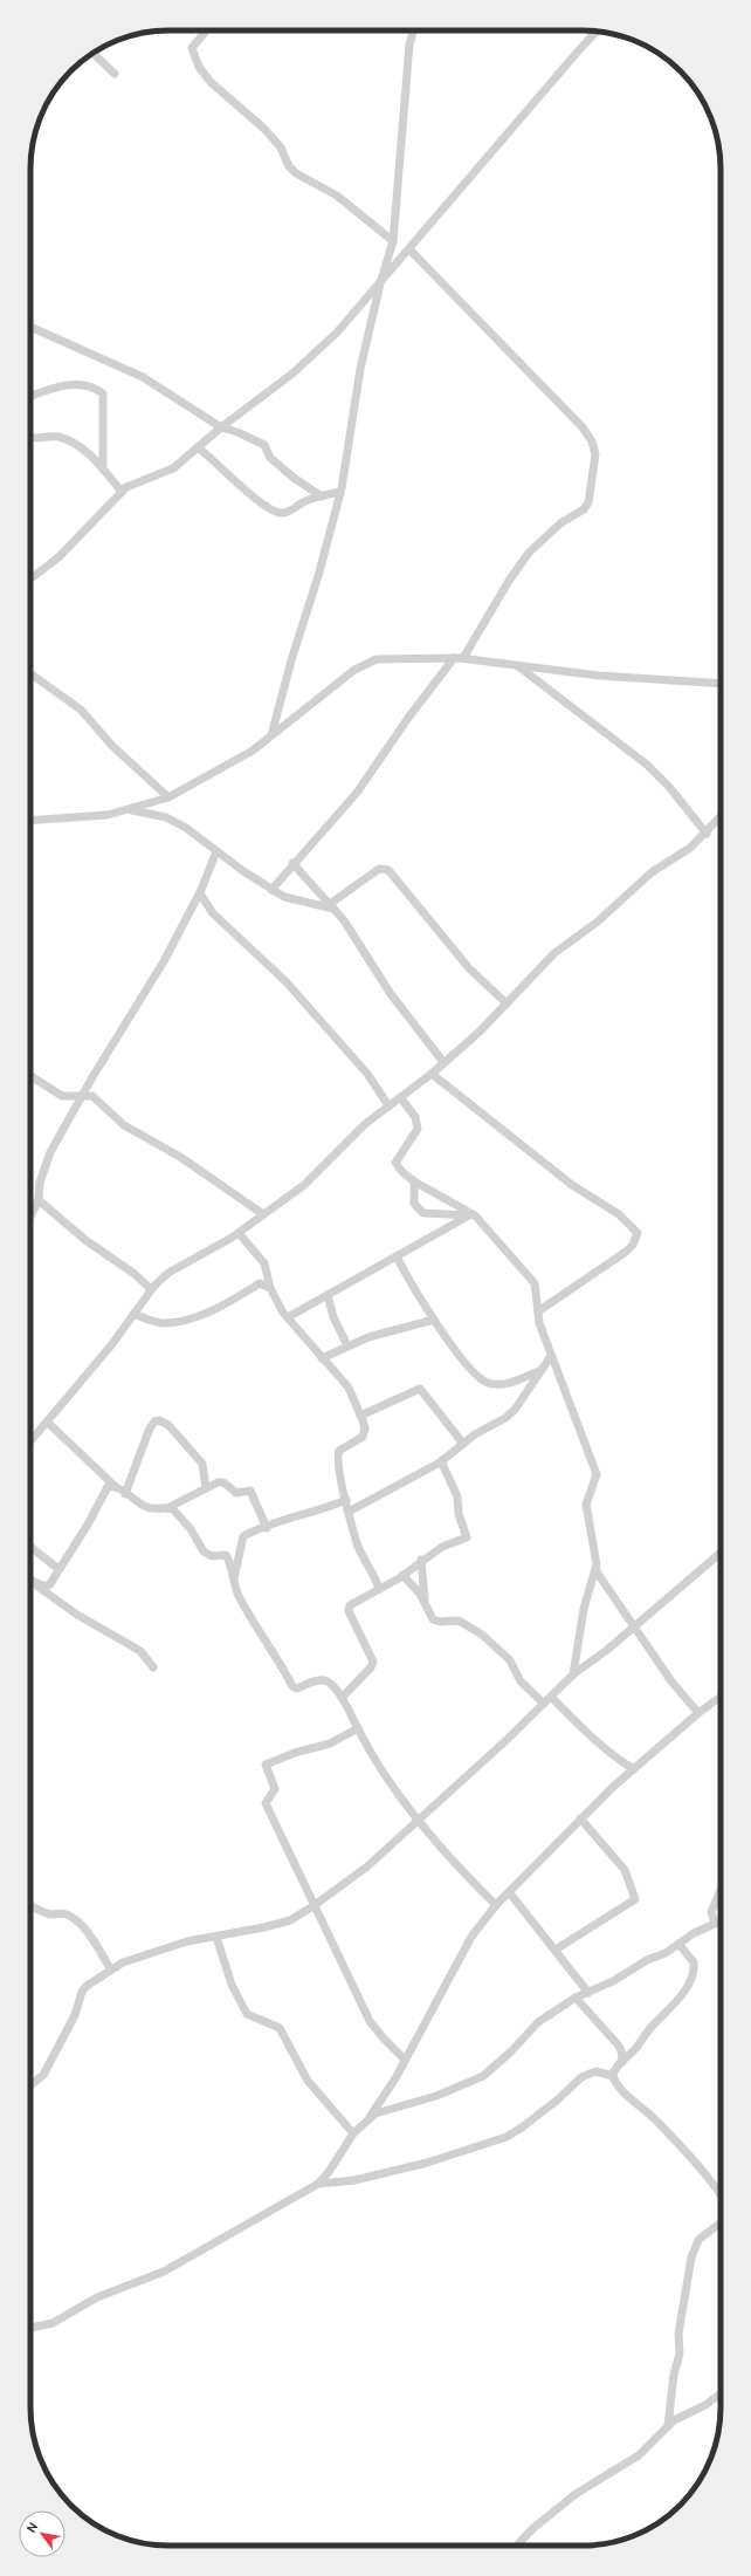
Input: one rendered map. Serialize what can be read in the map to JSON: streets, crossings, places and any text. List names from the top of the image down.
{
  "north": "top left"
}
